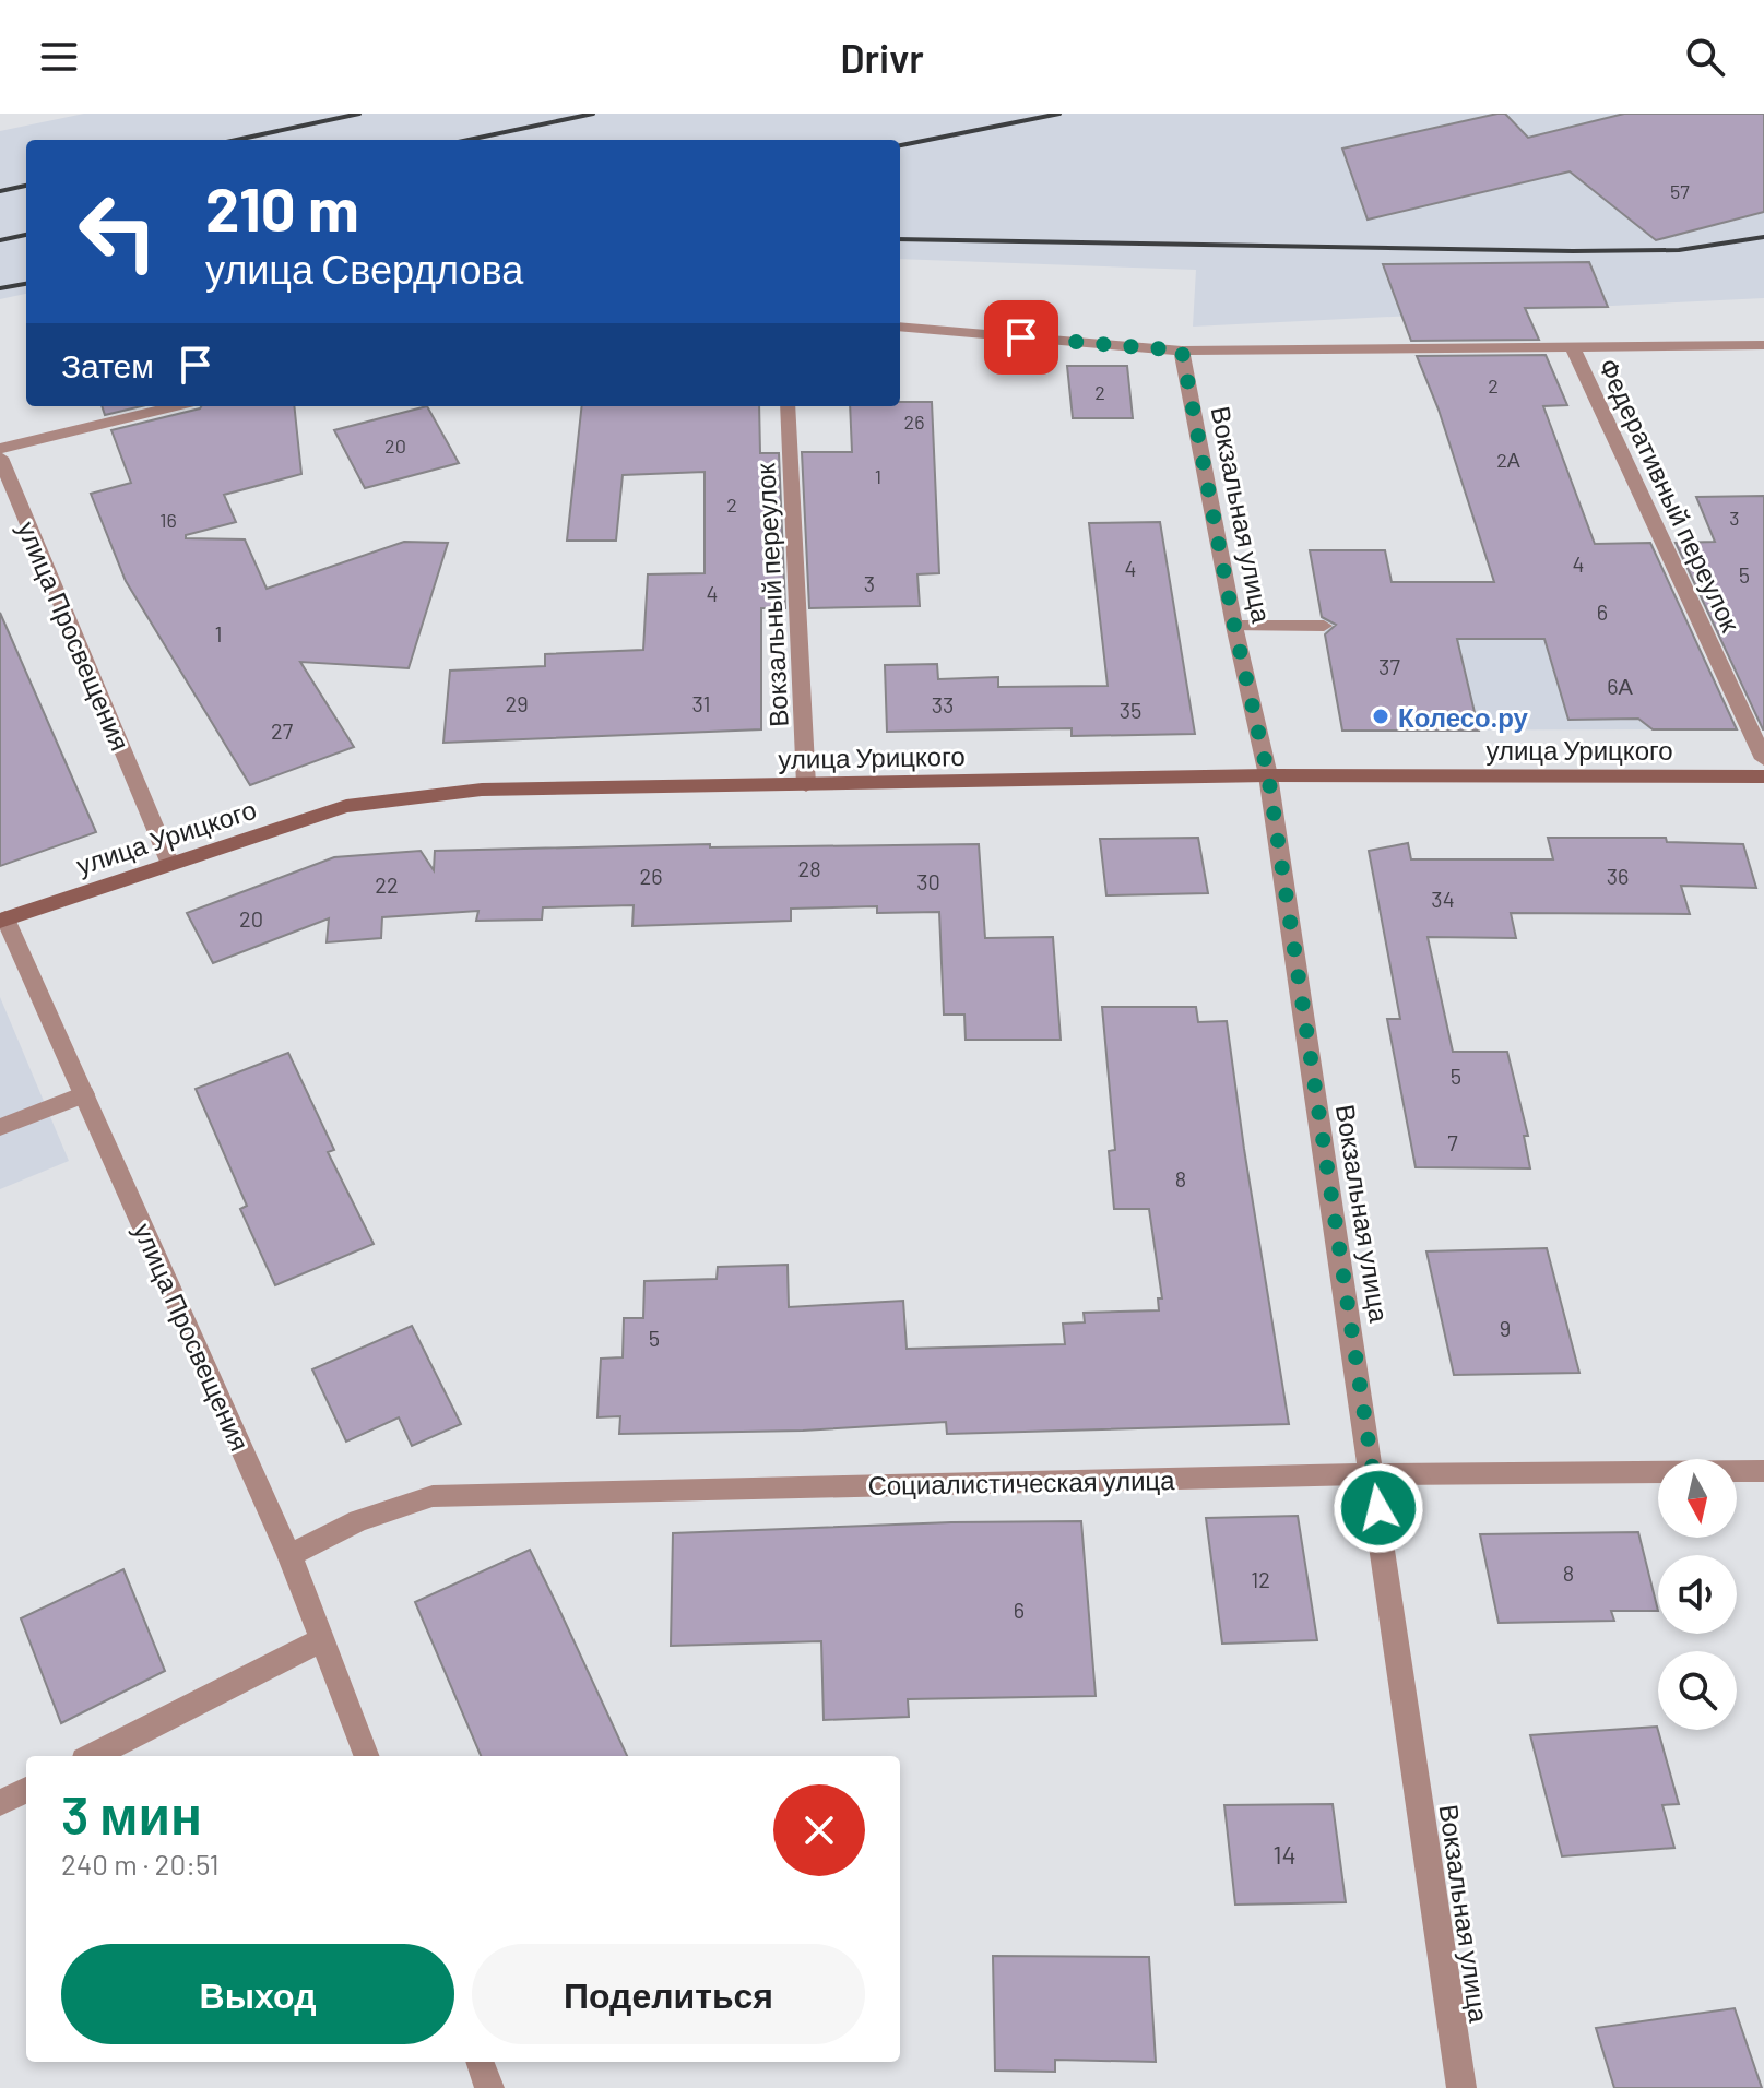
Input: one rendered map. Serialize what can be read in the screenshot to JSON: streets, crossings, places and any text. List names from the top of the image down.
{
  "streets": {
    "main road": ["улица Урицкого"],
    "street": [
      "Федеративный переулок",
      "Вокзальная улица",
      "Вокзальный переулок",
      "улица Просвещения",
      "Социалистическая улица"
    ]
  },
  "crossings": [
    ["Вокзальная улица", "улица Урицкого"],
    ["Вокзальная улица", "Социалистическая улица"],
    ["Вокзальный переулок", "улица Урицкого"],
    ["улица Просвещения", "улица Урицкого"],
    ["улица Просвещения", "Социалистическая улица"]
  ],
  "places": ["Колесо.ру"],
  "house_numbers": [
    "57",
    "2",
    "2",
    "26",
    "20",
    "2А",
    "1",
    "2",
    "3",
    "16",
    "4",
    "4",
    "5",
    "3",
    "4",
    "6",
    "1",
    "37",
    "6А",
    "29",
    "31",
    "33",
    "35",
    "27",
    "28",
    "26",
    "36",
    "30",
    "22",
    "34",
    "20",
    "5",
    "7",
    "8",
    "9",
    "5",
    "8",
    "12",
    "6",
    "14"
  ],
  "north": "bottom",
  "page": {
    "header": "Drivr",
    "turn": ["210 m", "улица Свердлова"],
    "then": "Затем",
    "heading": ["3 мин", "240 m · 20:51"],
    "buttons": ["Выход", "Поделиться"]
  }
}
